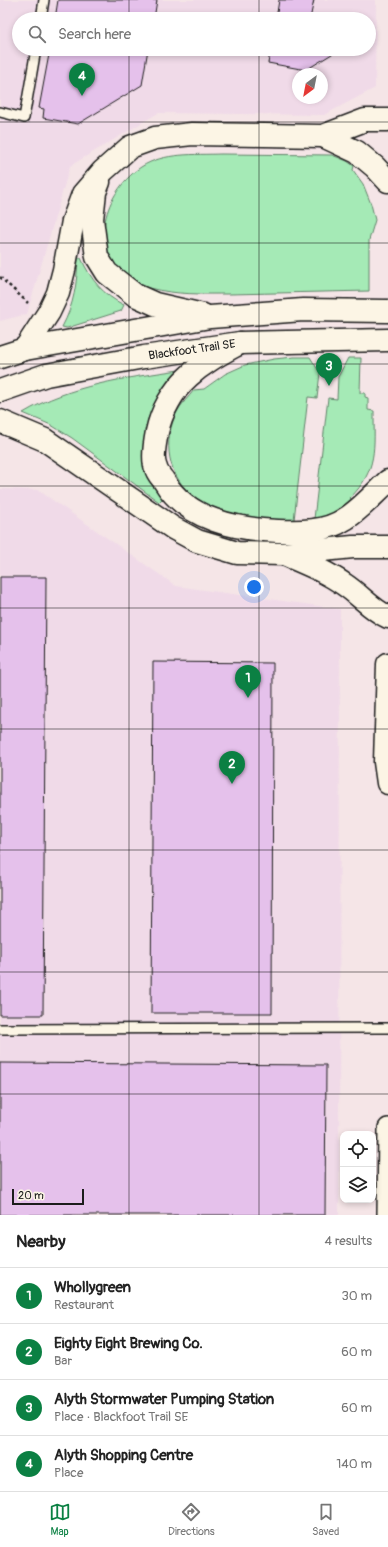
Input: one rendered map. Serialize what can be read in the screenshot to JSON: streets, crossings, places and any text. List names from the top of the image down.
{
  "streets": {
    "main road": ["Blackfoot Trail SE"]
  },
  "scale_bar": "20 m",
  "north": "bottom left",
  "page": {
    "search": "Search here",
    "pins": [
      "4",
      "3",
      "1",
      "2"
    ],
    "scale": "20 m",
    "heading": ["Nearby", "4 results"],
    "list": [
      {
        "mark": "1",
        "name": "Whollygreen",
        "note": "Restaurant",
        "value": "30 m"
      },
      {
        "mark": "2",
        "name": "Eighty Eight Brewing Co.",
        "note": "Bar",
        "value": "60 m"
      },
      {
        "mark": "3",
        "name": "Alyth Stormwater Pumping Station",
        "note": "Place · Blackfoot Trail SE",
        "value": "60 m"
      },
      {
        "mark": "4",
        "name": "Alyth Shopping Centre",
        "note": "Place",
        "value": "140 m"
      }
    ],
    "nav": ["Map", "Directions", "Saved"]
  }
}
